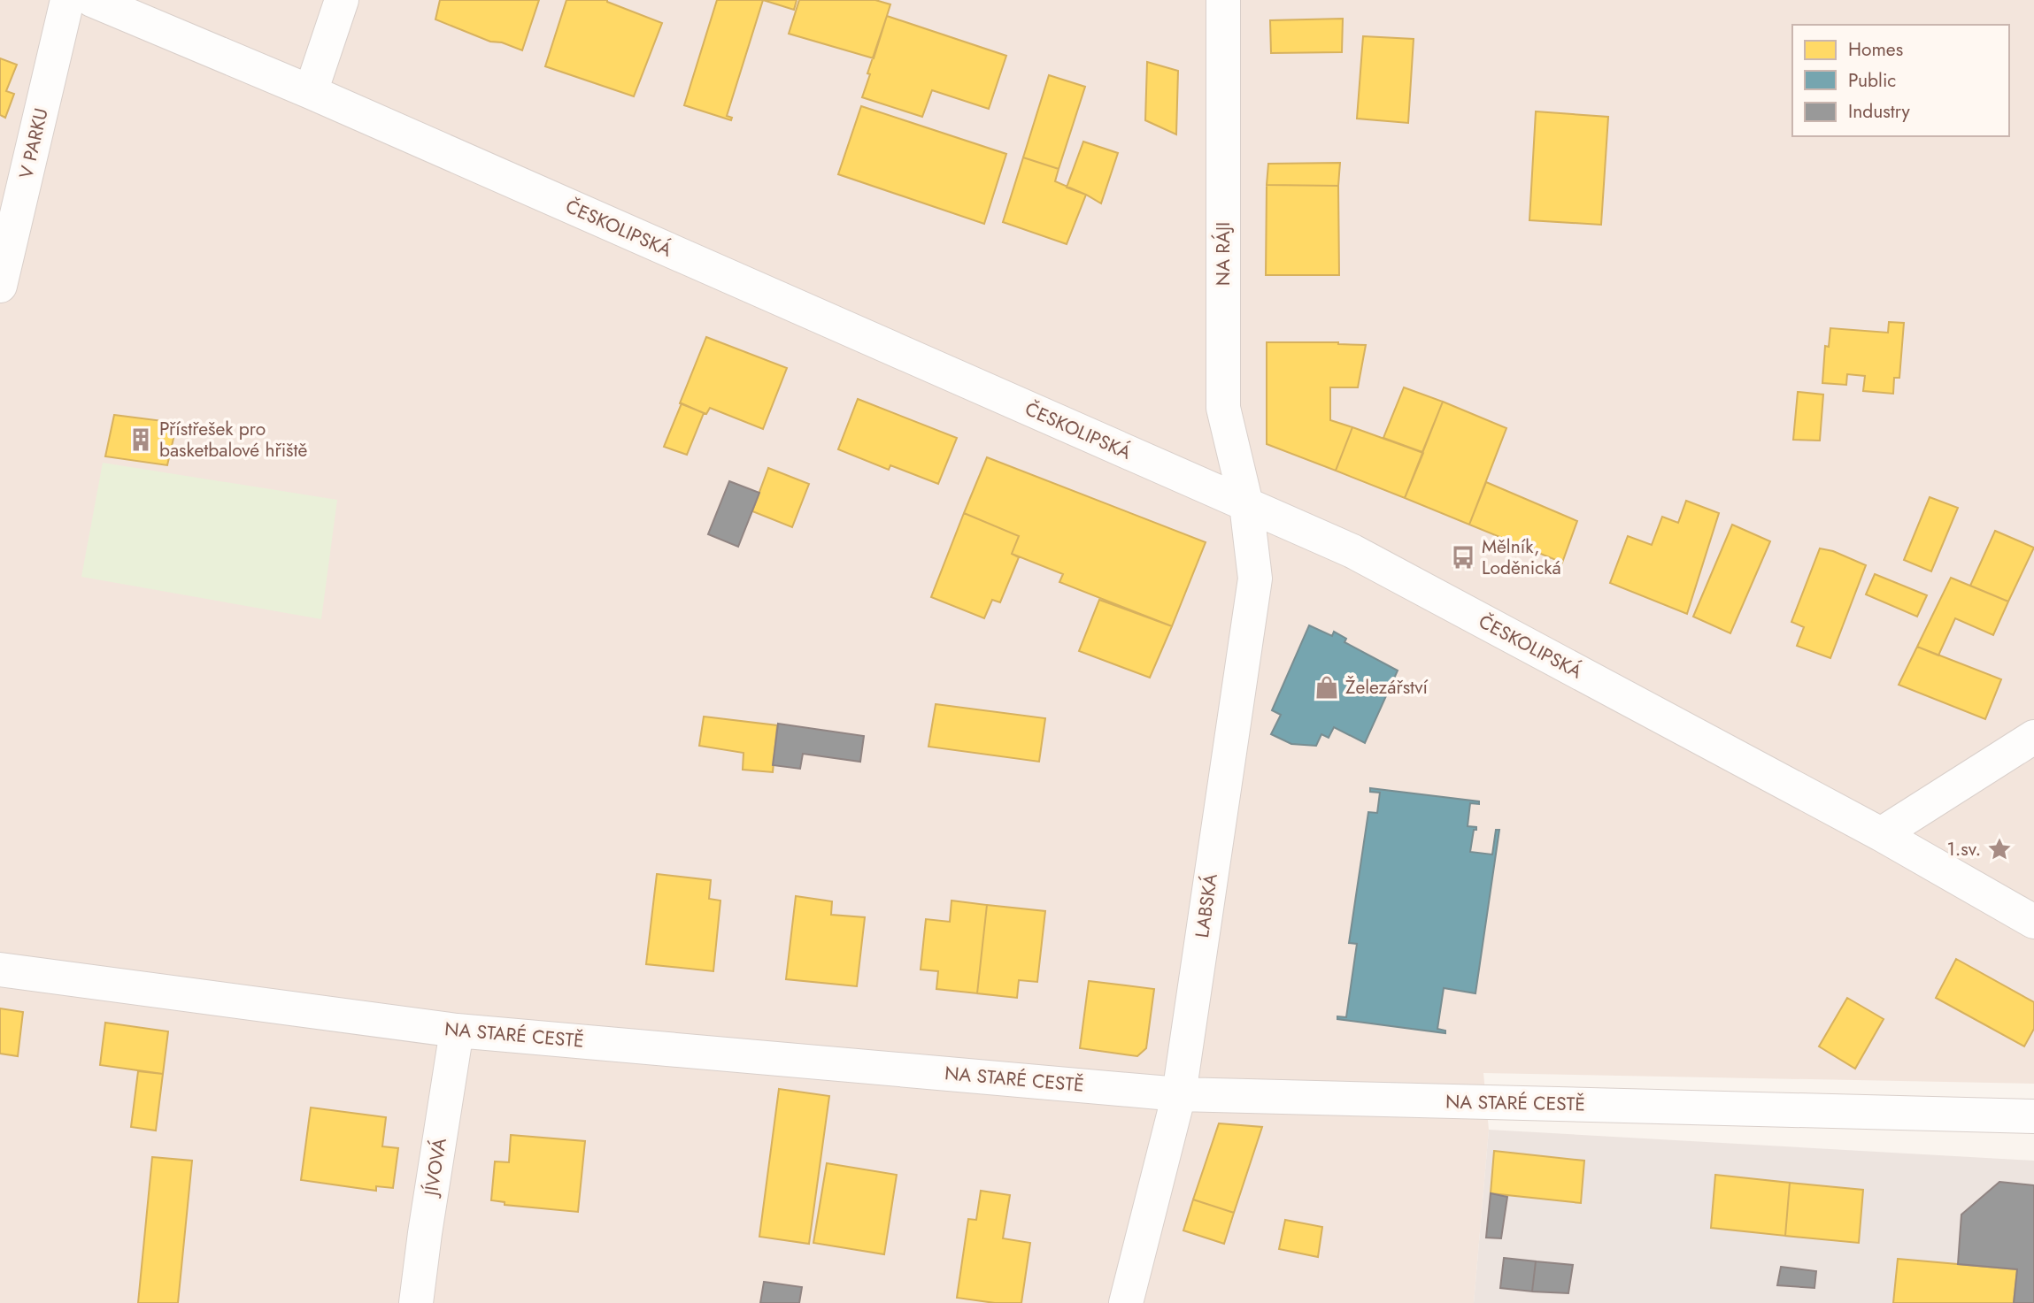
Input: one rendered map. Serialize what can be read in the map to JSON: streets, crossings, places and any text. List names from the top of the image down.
{
  "streets": {
    "street": [
      "V PARKU",
      "ČESKOLIPSKÁ",
      "NA RÁJI",
      "LABSKÁ",
      "NA STARÉ CESTĚ",
      "JÍVOVÁ"
    ]
  },
  "crossings": [
    ["ČESKOLIPSKÁ", "NA RÁJI"],
    ["ČESKOLIPSKÁ", "LABSKÁ"],
    ["NA RÁJI", "LABSKÁ"],
    ["LABSKÁ", "NA STARÉ CESTĚ"],
    ["NA STARÉ CESTĚ", "JÍVOVÁ"]
  ],
  "places": {
    "building": ["Přístřešek pro basketbalové hřiště"],
    "bus stop": ["Mělník, Loděnická"],
    "shop": ["Železářství"],
    "place": ["1.sv."]
  },
  "legend": ["Homes", "Public", "Industry"]
}
